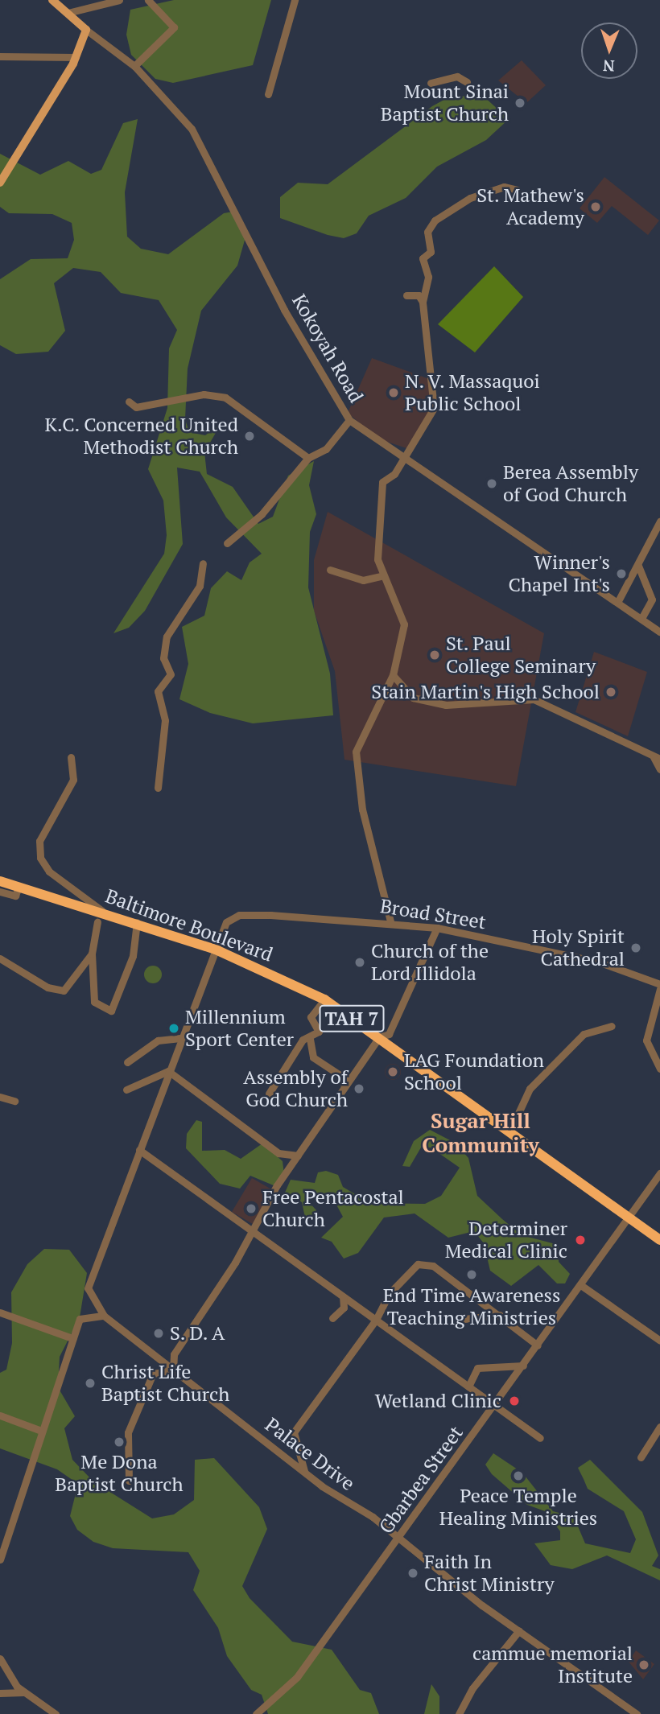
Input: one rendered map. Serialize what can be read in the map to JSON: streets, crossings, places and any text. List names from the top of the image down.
{
  "streets": {
    "highway": ["Baltimore Boulevard", "TAH 7"],
    "main road": ["Kokoyah Road"],
    "street": ["Broad Street", "Palace Drive", "Gbarbea Street"]
  },
  "crossings": [
    ["Broad Street", "Baltimore Boulevard"],
    ["Broad Street", "Palace Drive"],
    ["Baltimore Boulevard", "Gbarbea Street"],
    ["Palace Drive", "Gbarbea Street"]
  ],
  "districts": ["Sugar Hill Community"],
  "places": [
    "Mount Sinai Baptist Church",
    "St. Mathew's Academy",
    "N. V. Massaquoi Public School",
    "K.C. Concerned United Methodist Church",
    "Berea Assembly of God Church",
    "Winner's Chapel Int's",
    "St. Paul College Seminary",
    "Stain Martin's High School",
    "Holy Spirit Cathedral",
    "Church of the Lord Illidola",
    "Millennium Sport Center",
    "LAG Foundation School",
    "Assembly of God Church",
    "Free Pentacostal Church",
    "Determiner Medical Clinic",
    "End Time Awareness Teaching Ministries",
    "S. D. A",
    "Christ Life Baptist Church",
    "Wetland Clinic",
    "Me Dona Baptist Church",
    "Peace Temple Healing Ministries",
    "Faith In Christ Ministry",
    "cammue memorial Institute"
  ],
  "north": "bottom"
}
